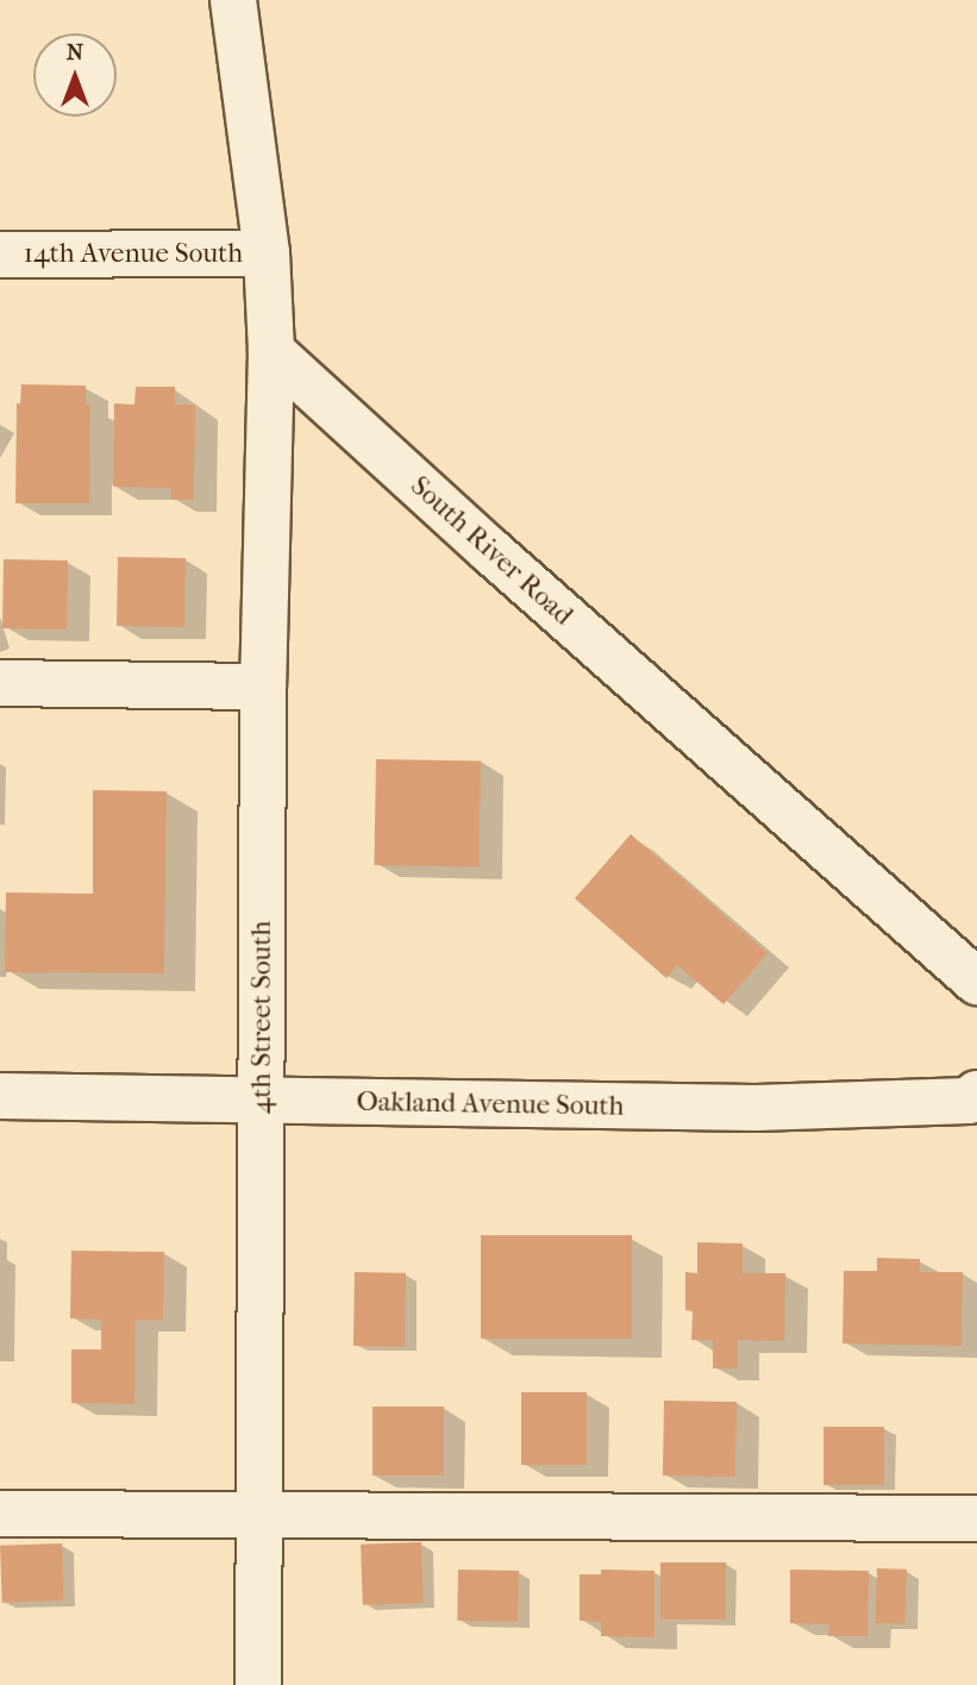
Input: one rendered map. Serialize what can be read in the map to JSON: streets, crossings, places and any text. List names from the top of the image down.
{
  "streets": {
    "street": [
      "14th Avenue South",
      "South River Road",
      "4th Street South",
      "Oakland Avenue South"
    ]
  },
  "crossings": [
    ["South River Road", "4th Street South"],
    ["4th Street South", "Oakland Avenue South"]
  ],
  "north": "top"
}
